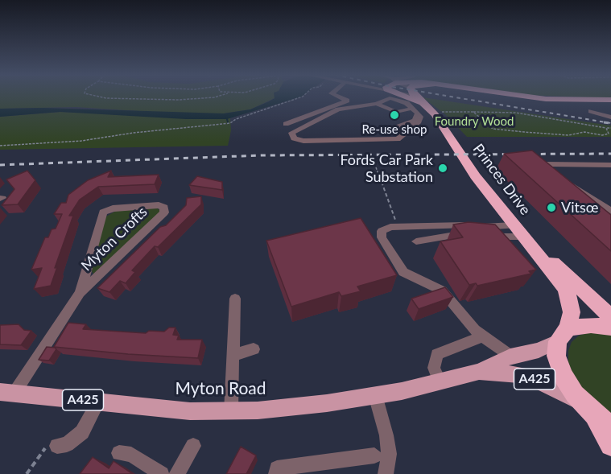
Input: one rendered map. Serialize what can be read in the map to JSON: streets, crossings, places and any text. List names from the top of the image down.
{
  "streets": {
    "highway": ["Princes Drive", "A425"],
    "main road": ["Myton Road"],
    "street": ["Myton Crofts"]
  },
  "crossings": [
    ["Princes Drive", "A425"],
    ["Princes Drive", "Myton Road"],
    ["Myton Crofts", "Myton Road"],
    ["A425", "Myton Road"]
  ],
  "parks": ["Foundry Wood"],
  "places": ["Re-use shop", "Fords Car Park Substation", "Vitsœ"]
}
